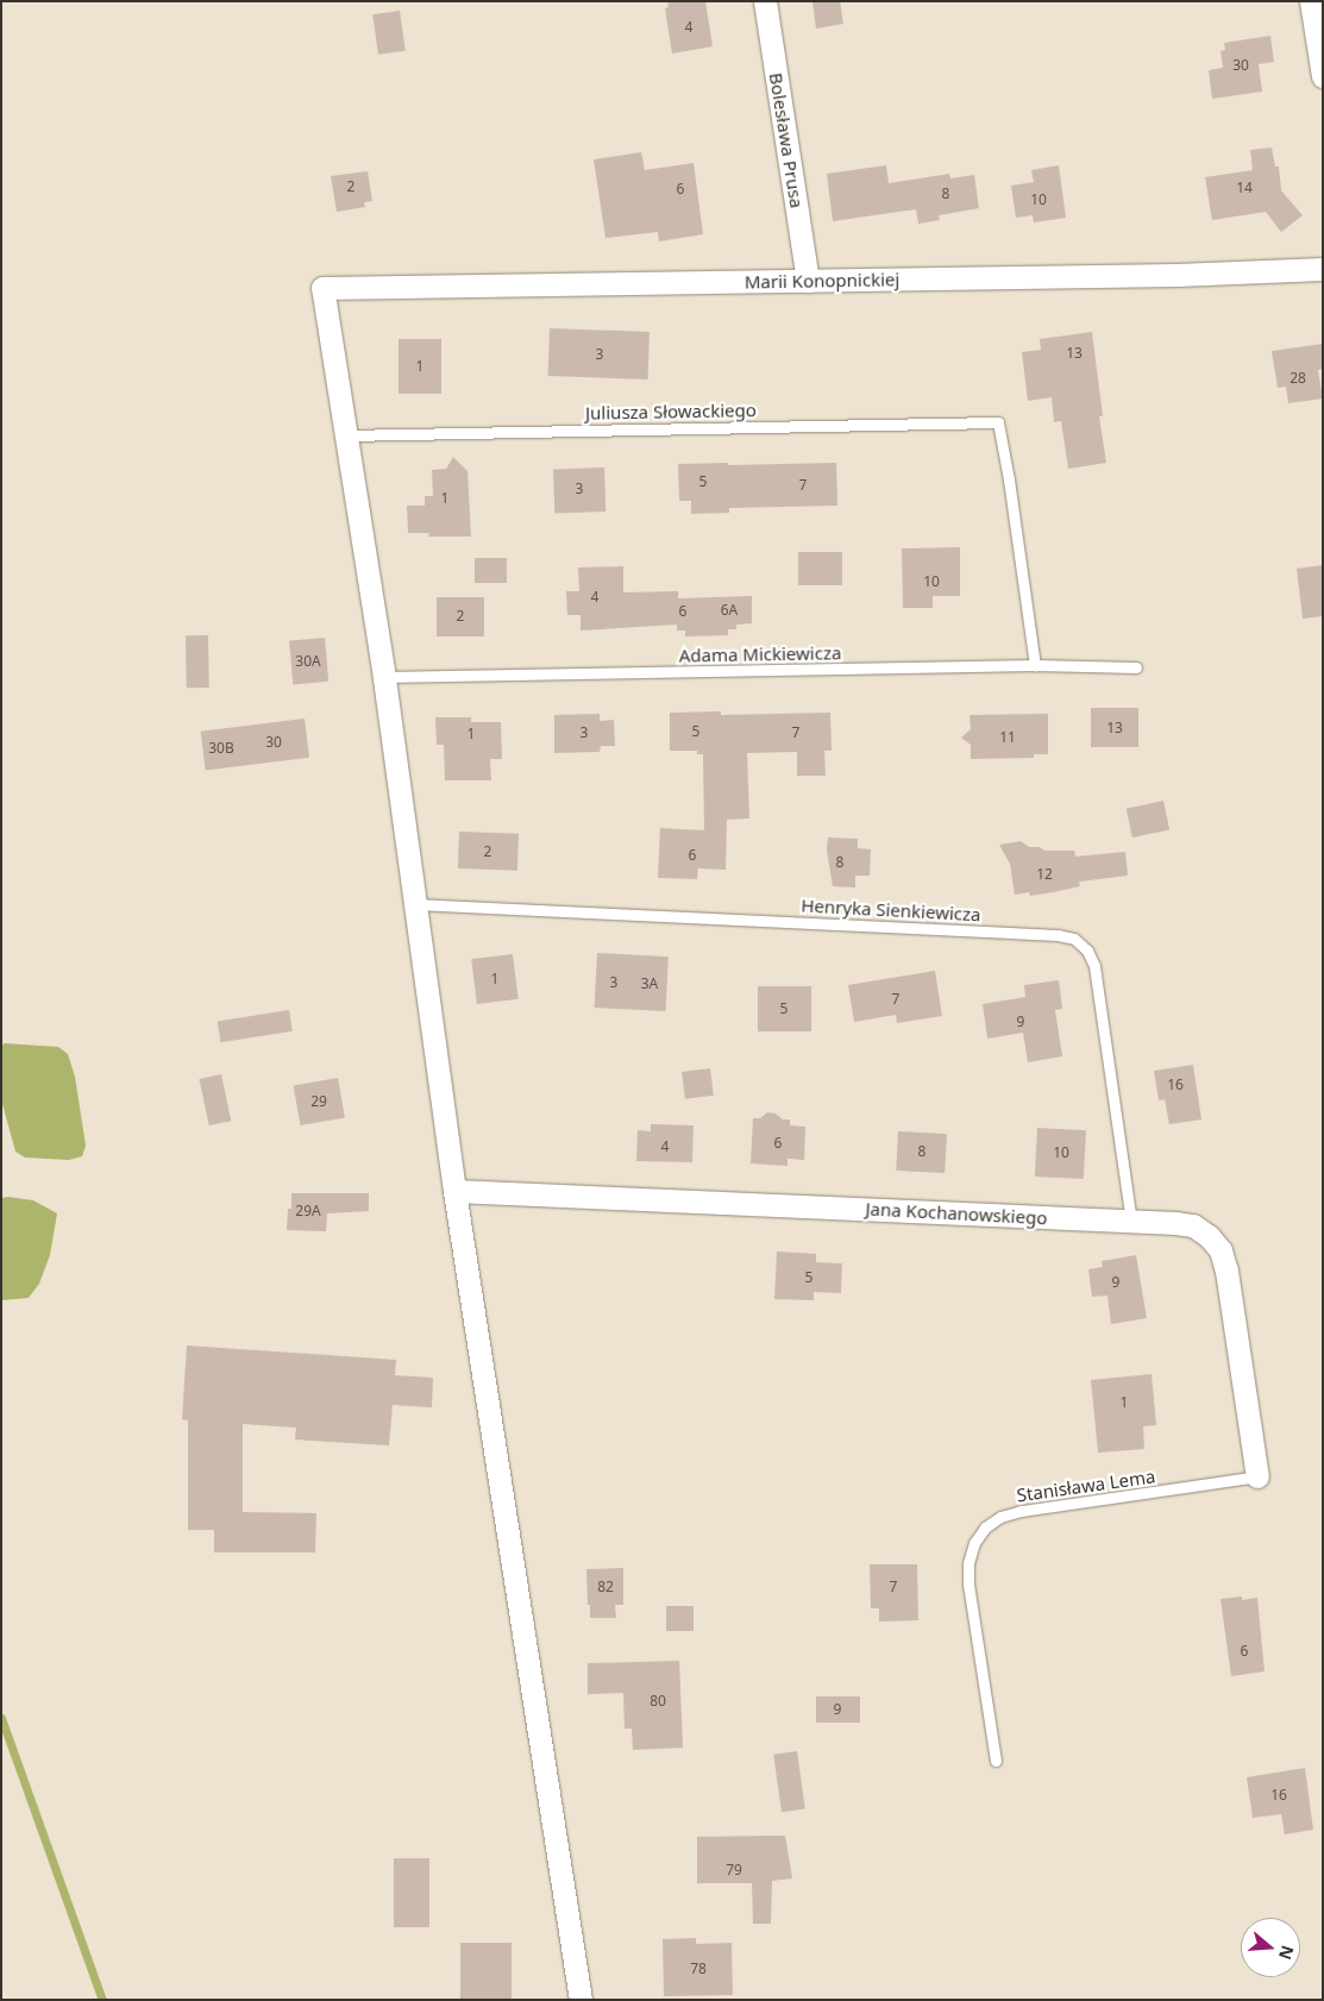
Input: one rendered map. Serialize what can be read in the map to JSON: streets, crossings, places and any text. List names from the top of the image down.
{
  "streets": {
    "street": ["Bolesława Prusa", "Marii Konopnickiej", "Jana Kochanowskiego"],
    "lane": [
      "Juliusza Słowackiego",
      "Adama Mickiewicza",
      "Henryka Sienkiewicza",
      "Stanisława Lema"
    ]
  },
  "crossings": [
    ["Bolesława Prusa", "Marii Konopnickiej"],
    ["Marii Konopnickiej", "Juliusza Słowackiego"],
    ["Juliusza Słowackiego", "Adama Mickiewicza"],
    ["Henryka Sienkiewicza", "Jana Kochanowskiego"],
    ["Jana Kochanowskiego", "Stanisława Lema"]
  ],
  "house_numbers": [
    "4",
    "30",
    "2",
    "14",
    "6",
    "8",
    "10",
    "13",
    "3",
    "1",
    "28",
    "5",
    "7",
    "3",
    "1",
    "10",
    "4",
    "6A",
    "6",
    "2",
    "30A",
    "13",
    "5",
    "3",
    "7",
    "1",
    "11",
    "30",
    "30B",
    "2",
    "6",
    "8",
    "12",
    "1",
    "3",
    "3A",
    "7",
    "5",
    "9",
    "16",
    "29",
    "6",
    "4",
    "8",
    "10",
    "29A",
    "5",
    "9",
    "1",
    "82",
    "7",
    "6",
    "80",
    "9",
    "16",
    "79",
    "78"
  ],
  "north": "right"
}
